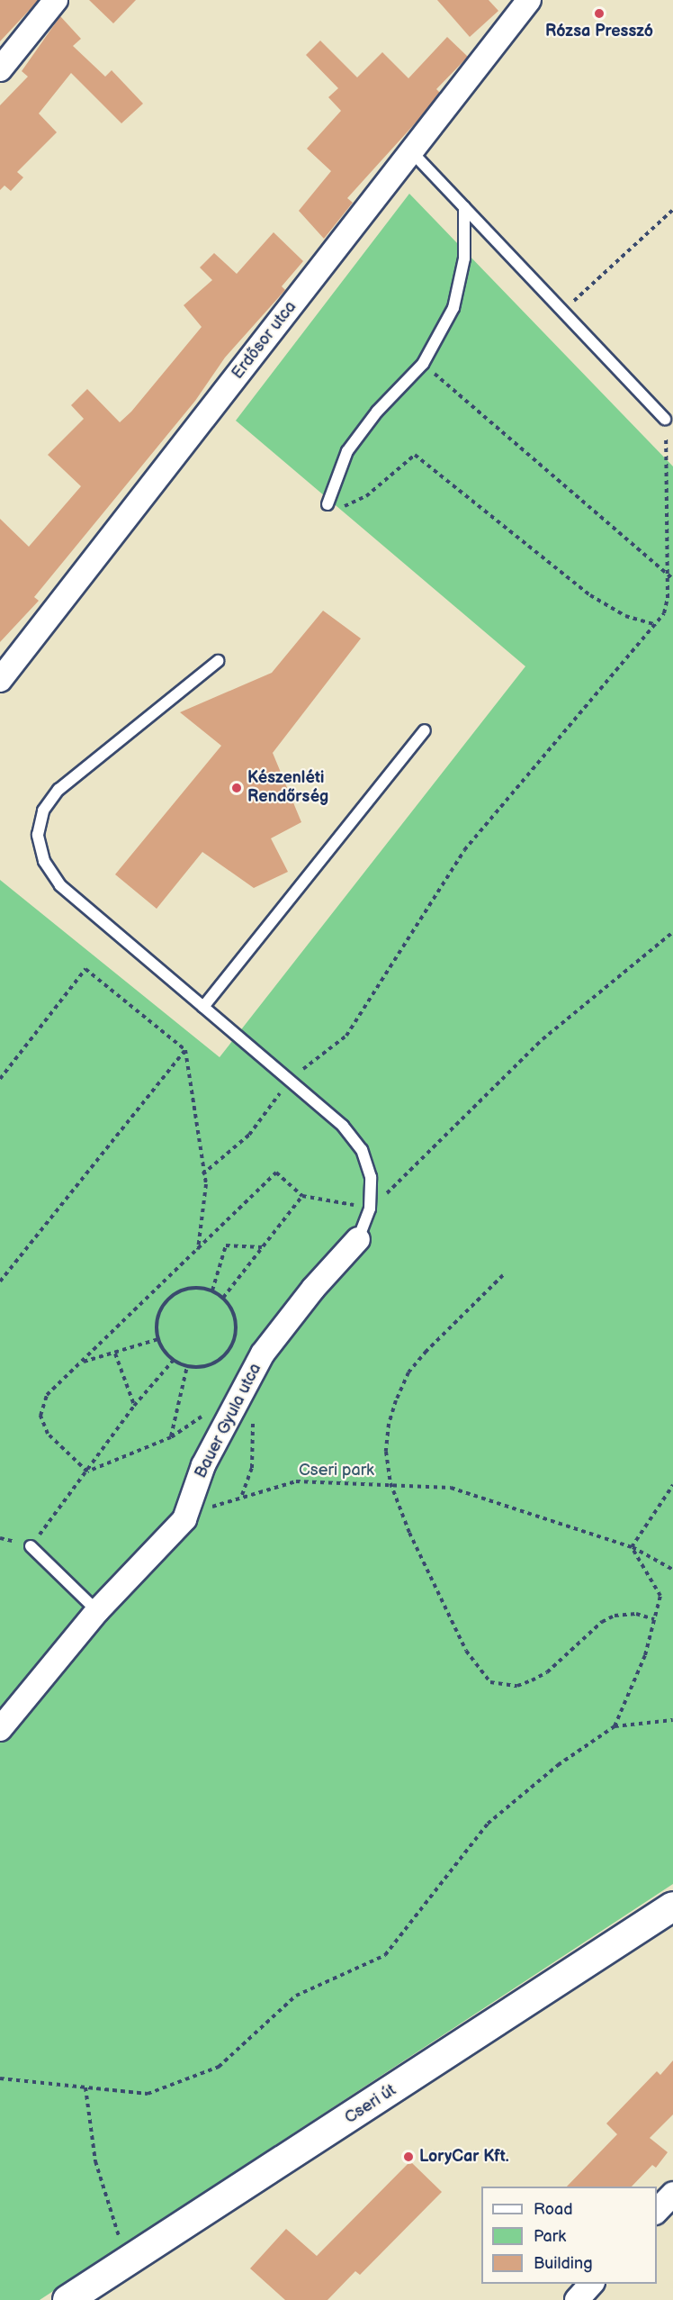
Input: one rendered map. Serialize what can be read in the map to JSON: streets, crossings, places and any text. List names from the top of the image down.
{
  "streets": {
    "street": ["Erdősor utca", "Bauer Gyula utca", "Cseri út"]
  },
  "parks": ["Cseri park"],
  "places": ["Rózsa Presszó", "Készenléti Rendőrség", "LoryCar Kft."],
  "legend": ["Road", "Park", "Building"]
}
